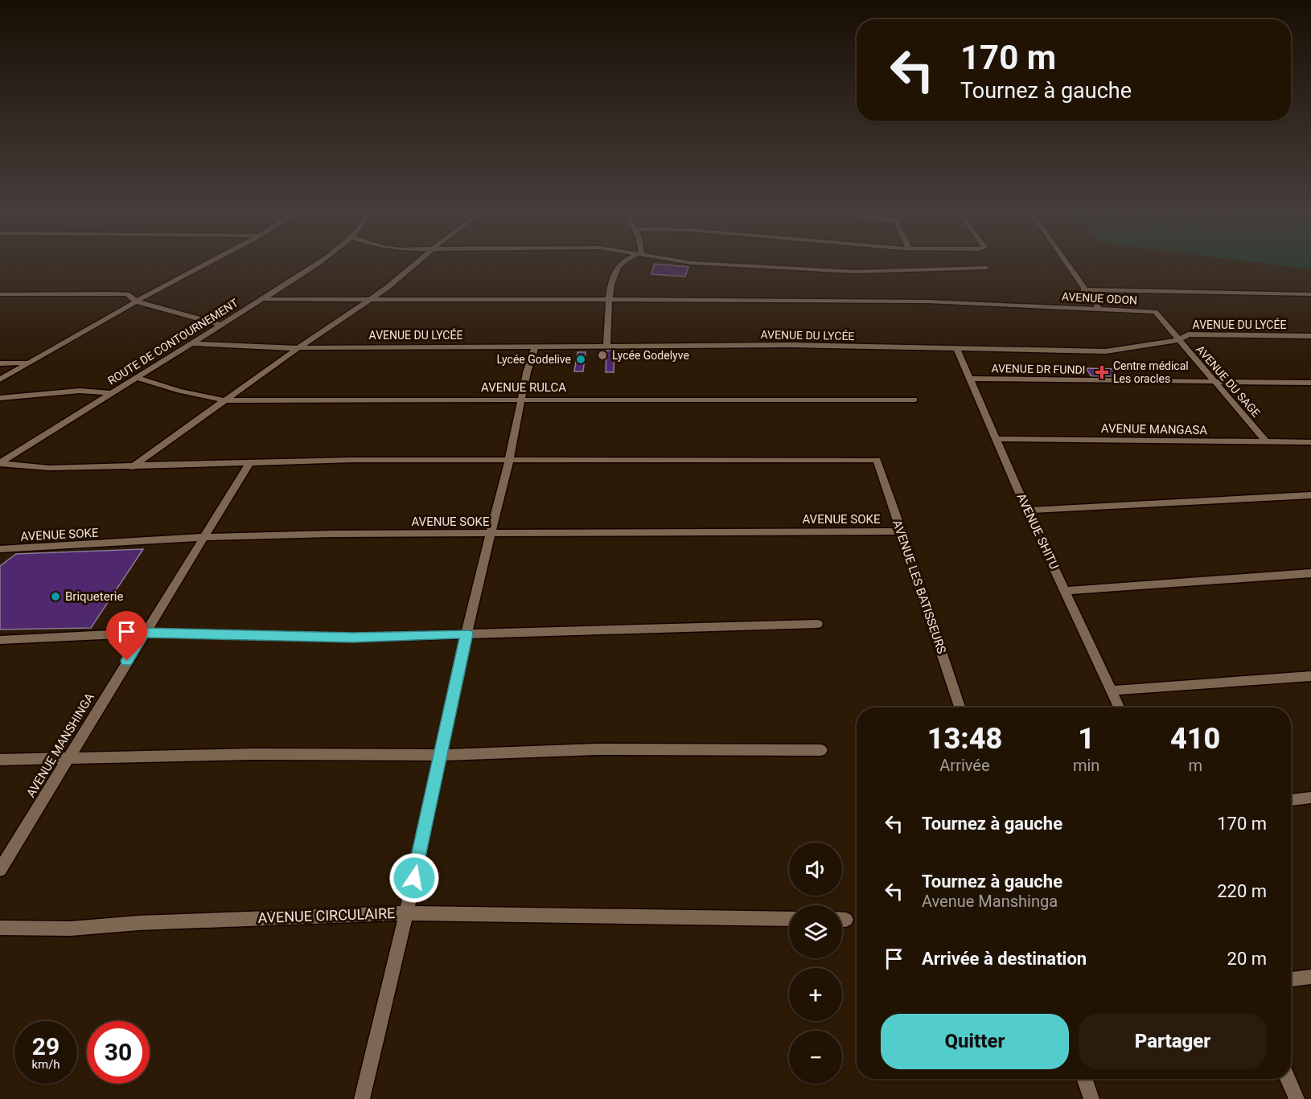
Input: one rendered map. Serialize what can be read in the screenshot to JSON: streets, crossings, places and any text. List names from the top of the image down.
{
  "streets": {
    "street": [
      "AVENUE ODON",
      "AVENUE DU LYCÉE",
      "ROUTE DE CONTOURNEMENT",
      "AVENUE DR FUNDI",
      "AVENUE DU SAGE",
      "AVENUE RULCA",
      "AVENUE MANGASA",
      "AVENUE SOKE",
      "AVENUE SHITU",
      "AVENUE LES BATISSEURS",
      "AVENUE MANSHINGA",
      "AVENUE CIRCULAIRE"
    ]
  },
  "crossings": [
    ["AVENUE ODON", "ROUTE DE CONTOURNEMENT"],
    ["AVENUE ODON", "AVENUE DU SAGE"],
    ["AVENUE DU LYCÉE", "ROUTE DE CONTOURNEMENT"],
    ["AVENUE DU LYCÉE", "AVENUE DU SAGE"],
    ["AVENUE DU LYCÉE", "AVENUE SHITU"],
    ["ROUTE DE CONTOURNEMENT", "AVENUE RULCA"],
    ["AVENUE DR FUNDI", "AVENUE DU SAGE"],
    ["AVENUE DR FUNDI", "AVENUE SHITU"],
    ["AVENUE DU SAGE", "AVENUE MANGASA"],
    ["AVENUE MANGASA", "AVENUE SHITU"],
    ["AVENUE SOKE", "AVENUE LES BATISSEURS"],
    ["AVENUE SOKE", "AVENUE MANSHINGA"]
  ],
  "places": {
    "other": ["Lycée Godelyve", "Lycée Godelive", "Briqueterie"],
    "health": ["Centre médical Les oracles"]
  },
  "page": {
    "turn": ["170 m", "Tournez à gauche"],
    "eta": [
      "13:48",
      "Arrivée",
      "1",
      "min",
      "410",
      "m"
    ],
    "list": [
      {
        "name": "Tournez à gauche",
        "value": "170 m"
      },
      {
        "name": "Tournez à gauche",
        "note": "Avenue Manshinga",
        "value": "220 m"
      },
      {
        "name": "Arrivée à destination",
        "value": "20 m"
      }
    ],
    "map_buttons": ["+", "−"],
    "buttons": ["Quitter", "Partager"],
    "speed": "29 km/h",
    "limit": "30"
  }
}
